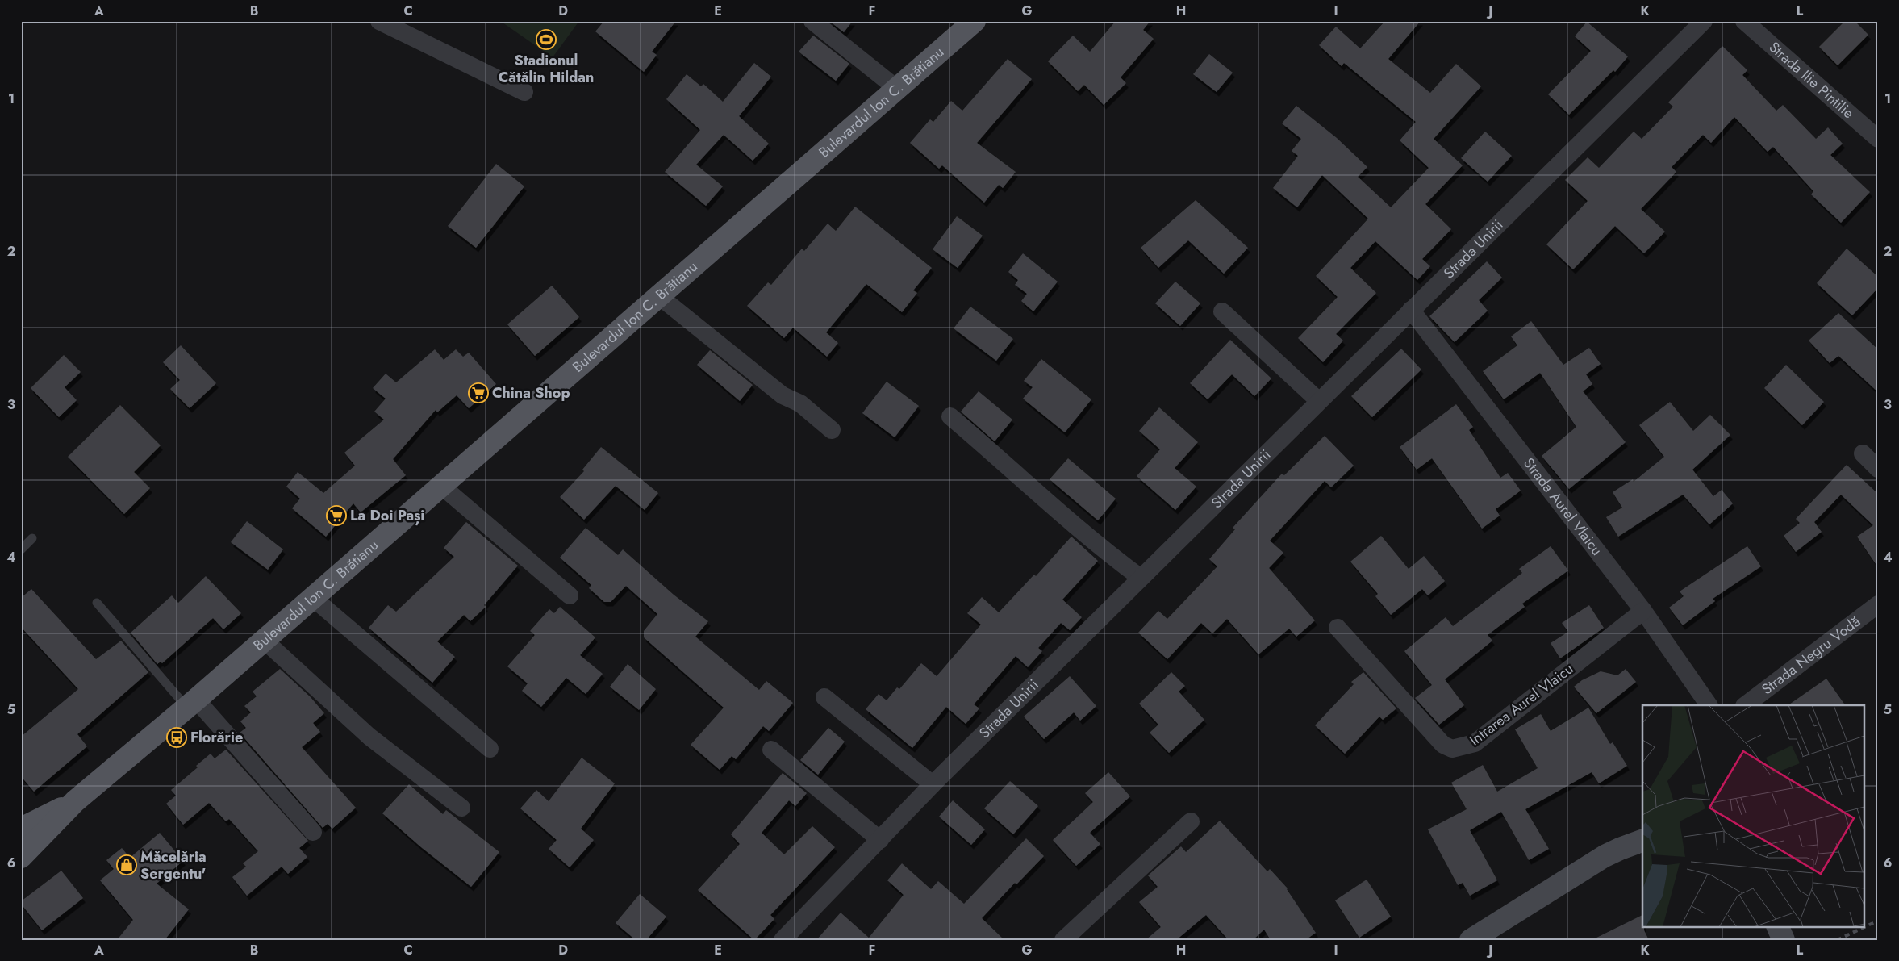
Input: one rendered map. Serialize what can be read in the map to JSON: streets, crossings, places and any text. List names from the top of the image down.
{
  "streets": {
    "main road": ["Bulevardul Ion C. Brătianu"],
    "street": [
      "Strada Ilie Pintilie",
      "Strada Unirii",
      "Strada Aurel Vlaicu",
      "Strada Negru Vodă",
      "Intrarea Aurel Vlaicu"
    ]
  },
  "crossings": [
    ["Strada Unirii", "Strada Aurel Vlaicu"],
    ["Strada Aurel Vlaicu", "Intrarea Aurel Vlaicu"]
  ],
  "places": {
    "sports": ["Stadionul Cătălin Hildan"],
    "supermarket": ["China Shop", "La Doi Pași"],
    "bus stop": ["Florărie"],
    "shop": ["Măcelăria Sergentu'"]
  },
  "grid": {
    "columns": [
      "A",
      "B",
      "C",
      "D",
      "E",
      "F",
      "G",
      "H",
      "I",
      "J",
      "K",
      "L"
    ],
    "rows": [
      "1",
      "2",
      "3",
      "4",
      "5",
      "6"
    ]
  }
}
